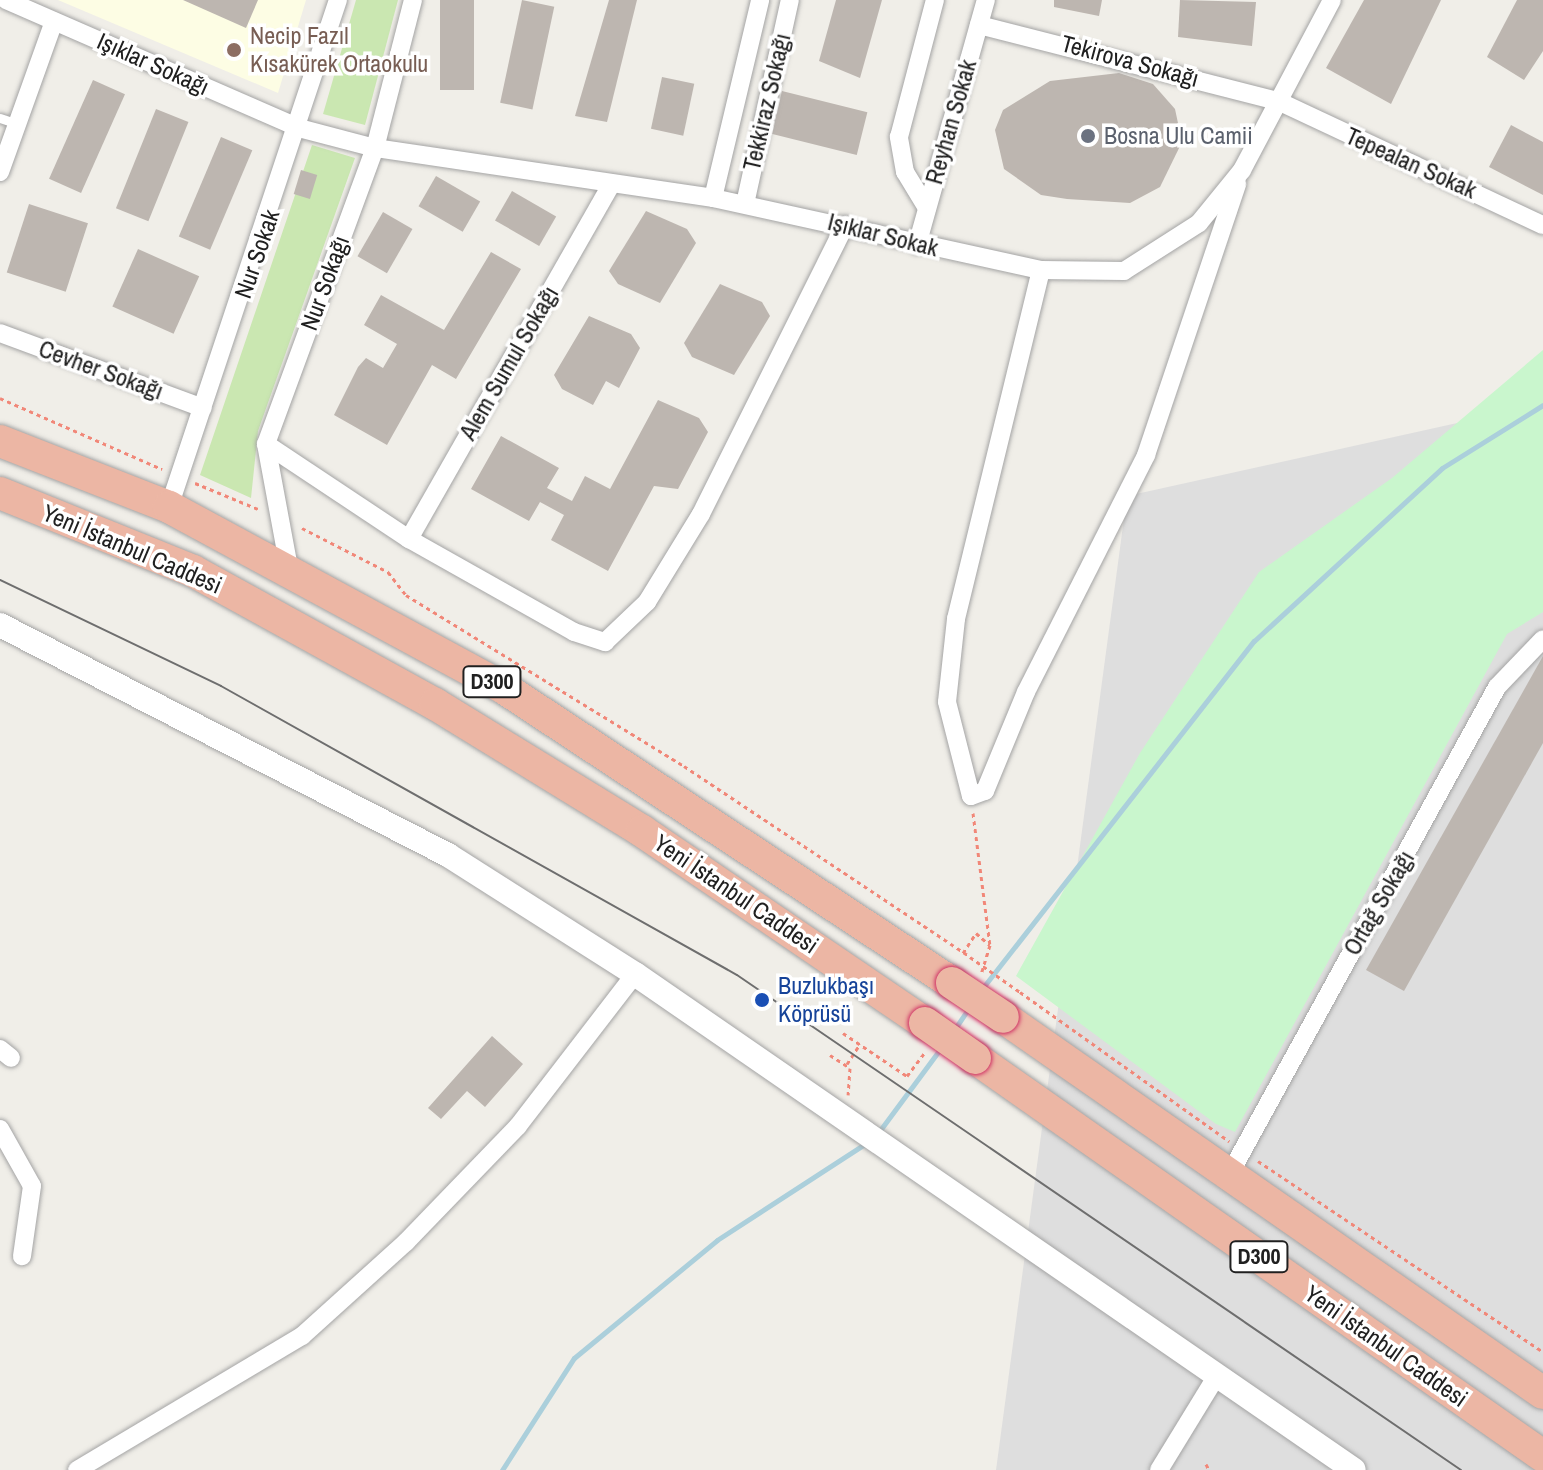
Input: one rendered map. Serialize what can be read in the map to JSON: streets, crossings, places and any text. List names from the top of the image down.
{
  "streets": {
    "highway": ["Yeni İstanbul Caddesi", "D300"],
    "street": [
      "Tekirova Sokağı",
      "Işıklar Sokağı",
      "Tekkiraz Sokağı",
      "Reyhan Sokak",
      "Tepealan Sokak",
      "Işıklar Sokak",
      "Nur Sokak",
      "Nur Sokağı",
      "Alem Sumul Sokağı",
      "Cevher Sokağı",
      "Ortağ Sokağı"
    ]
  },
  "crossings": [
    ["Tekirova Sokağı", "Reyhan Sokak"],
    ["Tekirova Sokağı", "Tepealan Sokak"],
    ["Tekirova Sokağı", "Işıklar Sokak"],
    ["Işıklar Sokağı", "Işıklar Sokak"],
    ["Işıklar Sokağı", "Nur Sokak"],
    ["Tekkiraz Sokağı", "Işıklar Sokak"],
    ["Reyhan Sokak", "Işıklar Sokak"],
    ["Tepealan Sokak", "Işıklar Sokak"],
    ["Işıklar Sokak", "Nur Sokak"],
    ["Işıklar Sokak", "Nur Sokağı"],
    ["Işıklar Sokak", "Alem Sumul Sokağı"],
    ["Nur Sokak", "Cevher Sokağı"],
    ["Nur Sokak", "Yeni İstanbul Caddesi"],
    ["Yeni İstanbul Caddesi", "Ortağ Sokağı"]
  ],
  "places": ["Necip Fazıl Kısakürek Ortaokulu", "Bosna Ulu Camii", "Buzlukbaşı Köprüsü"]
}
